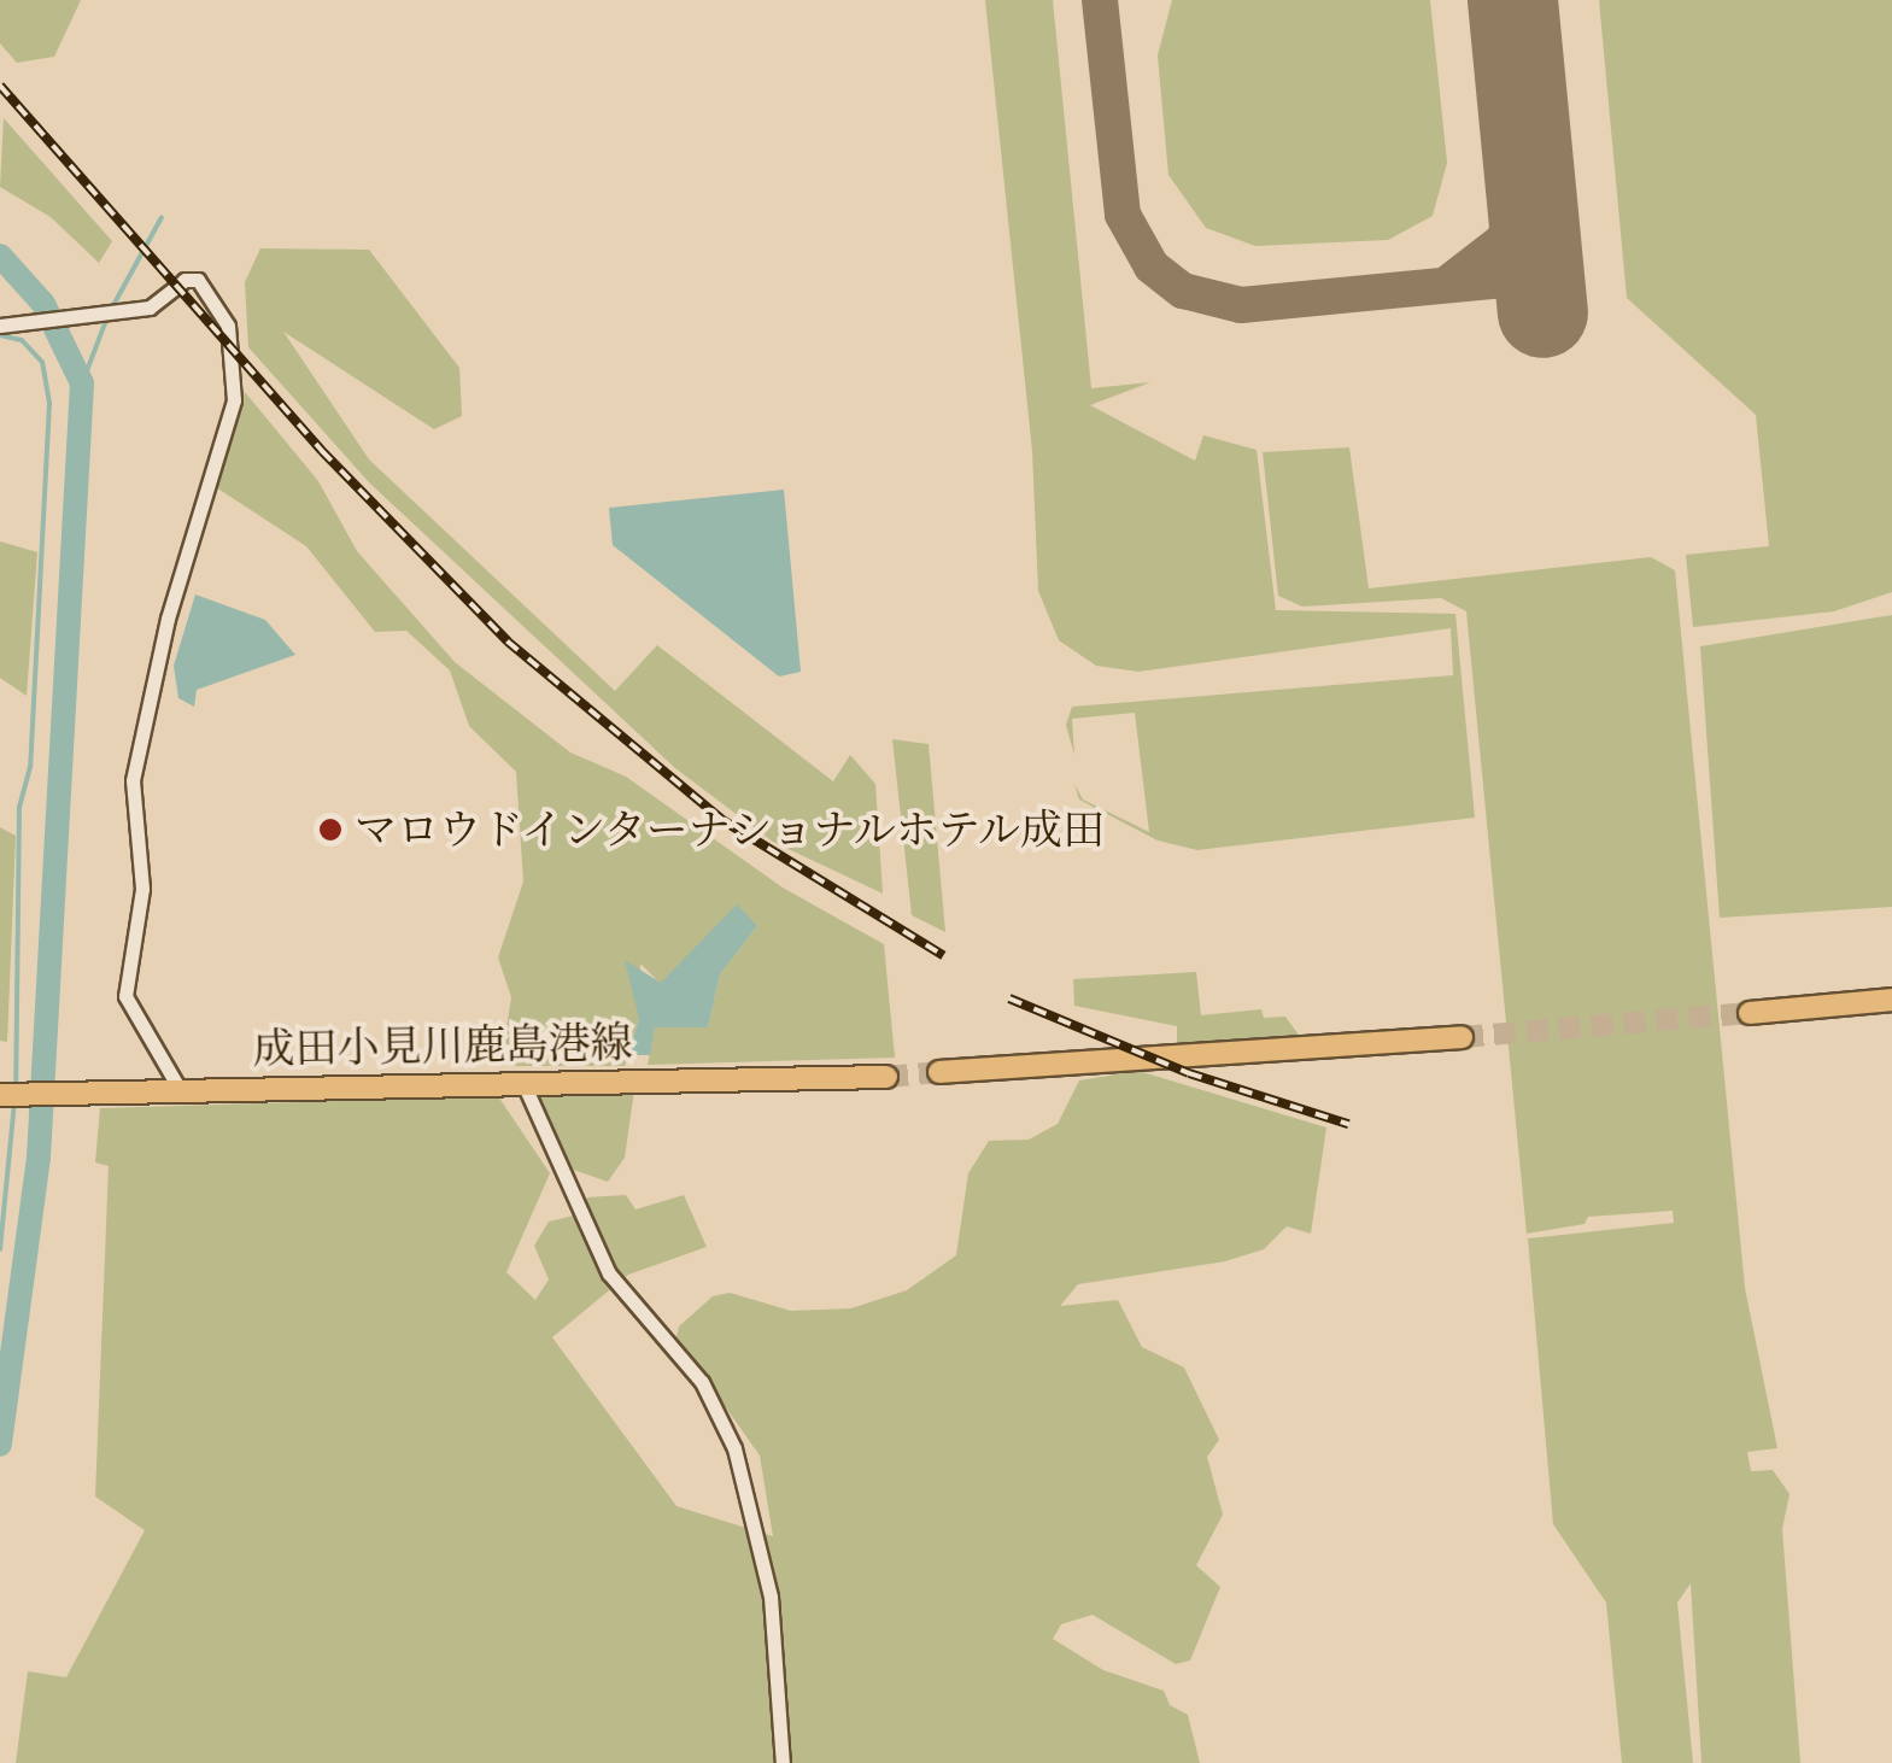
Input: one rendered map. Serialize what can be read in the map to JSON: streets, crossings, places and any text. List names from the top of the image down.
{
  "streets": {
    "main road": ["成田小見川鹿島港線"]
  },
  "places": ["マロウドインターナショナルホテル成田"]
}
